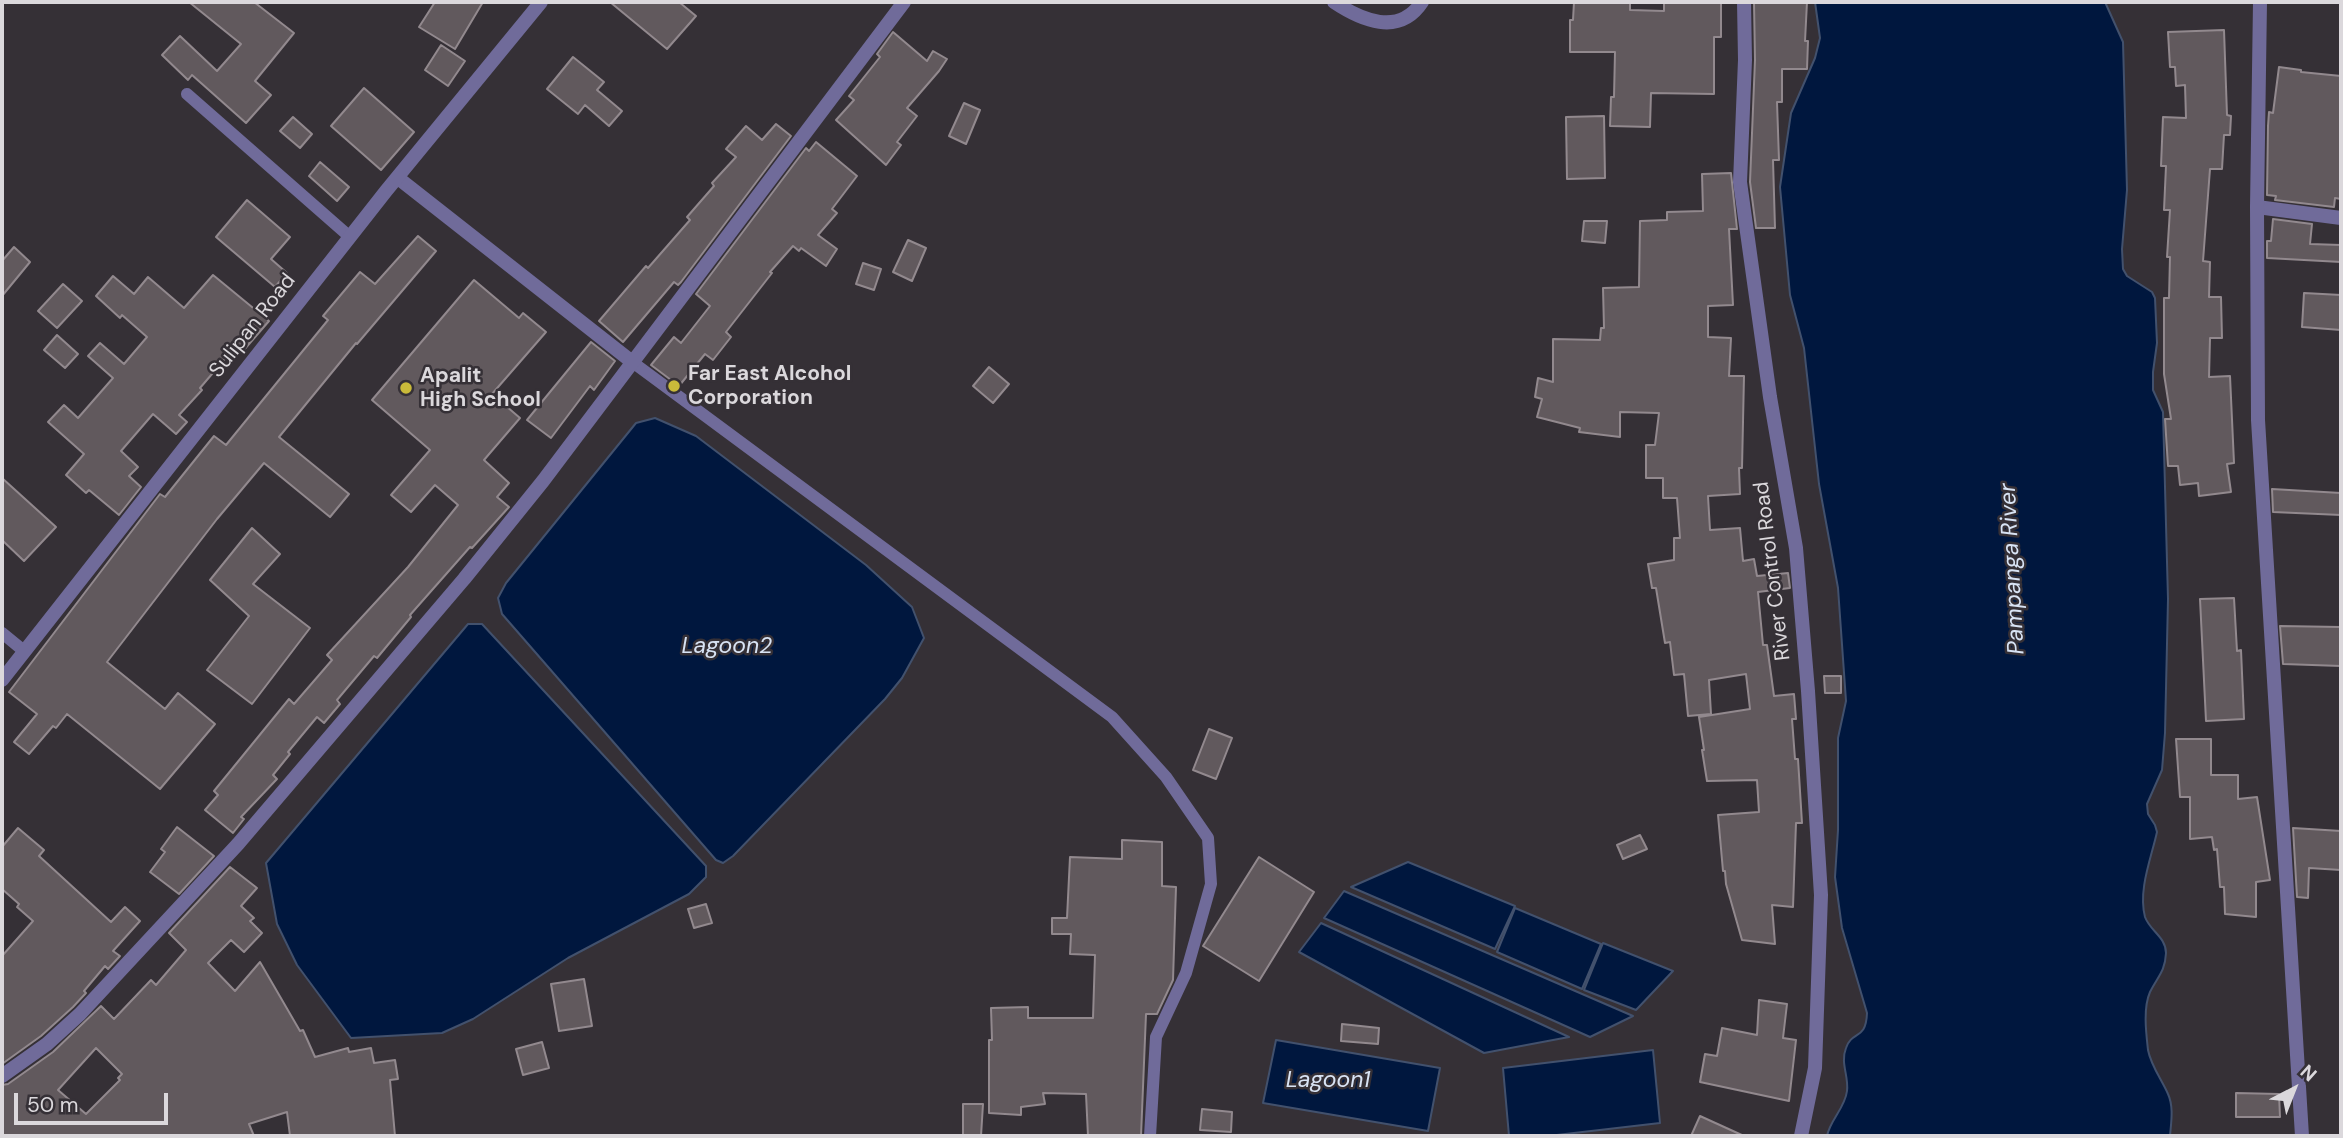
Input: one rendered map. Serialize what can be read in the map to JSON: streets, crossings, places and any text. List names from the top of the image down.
{
  "streets": {
    "street": ["Sulipan Road", "River Control Road"]
  },
  "water": ["Pampanga River", "Lagoon2", "Lagoon1"],
  "places": ["Far East Alcohol Corporation", "Apalit High School"],
  "scale_bar": "50 m",
  "north": "top right"
}
